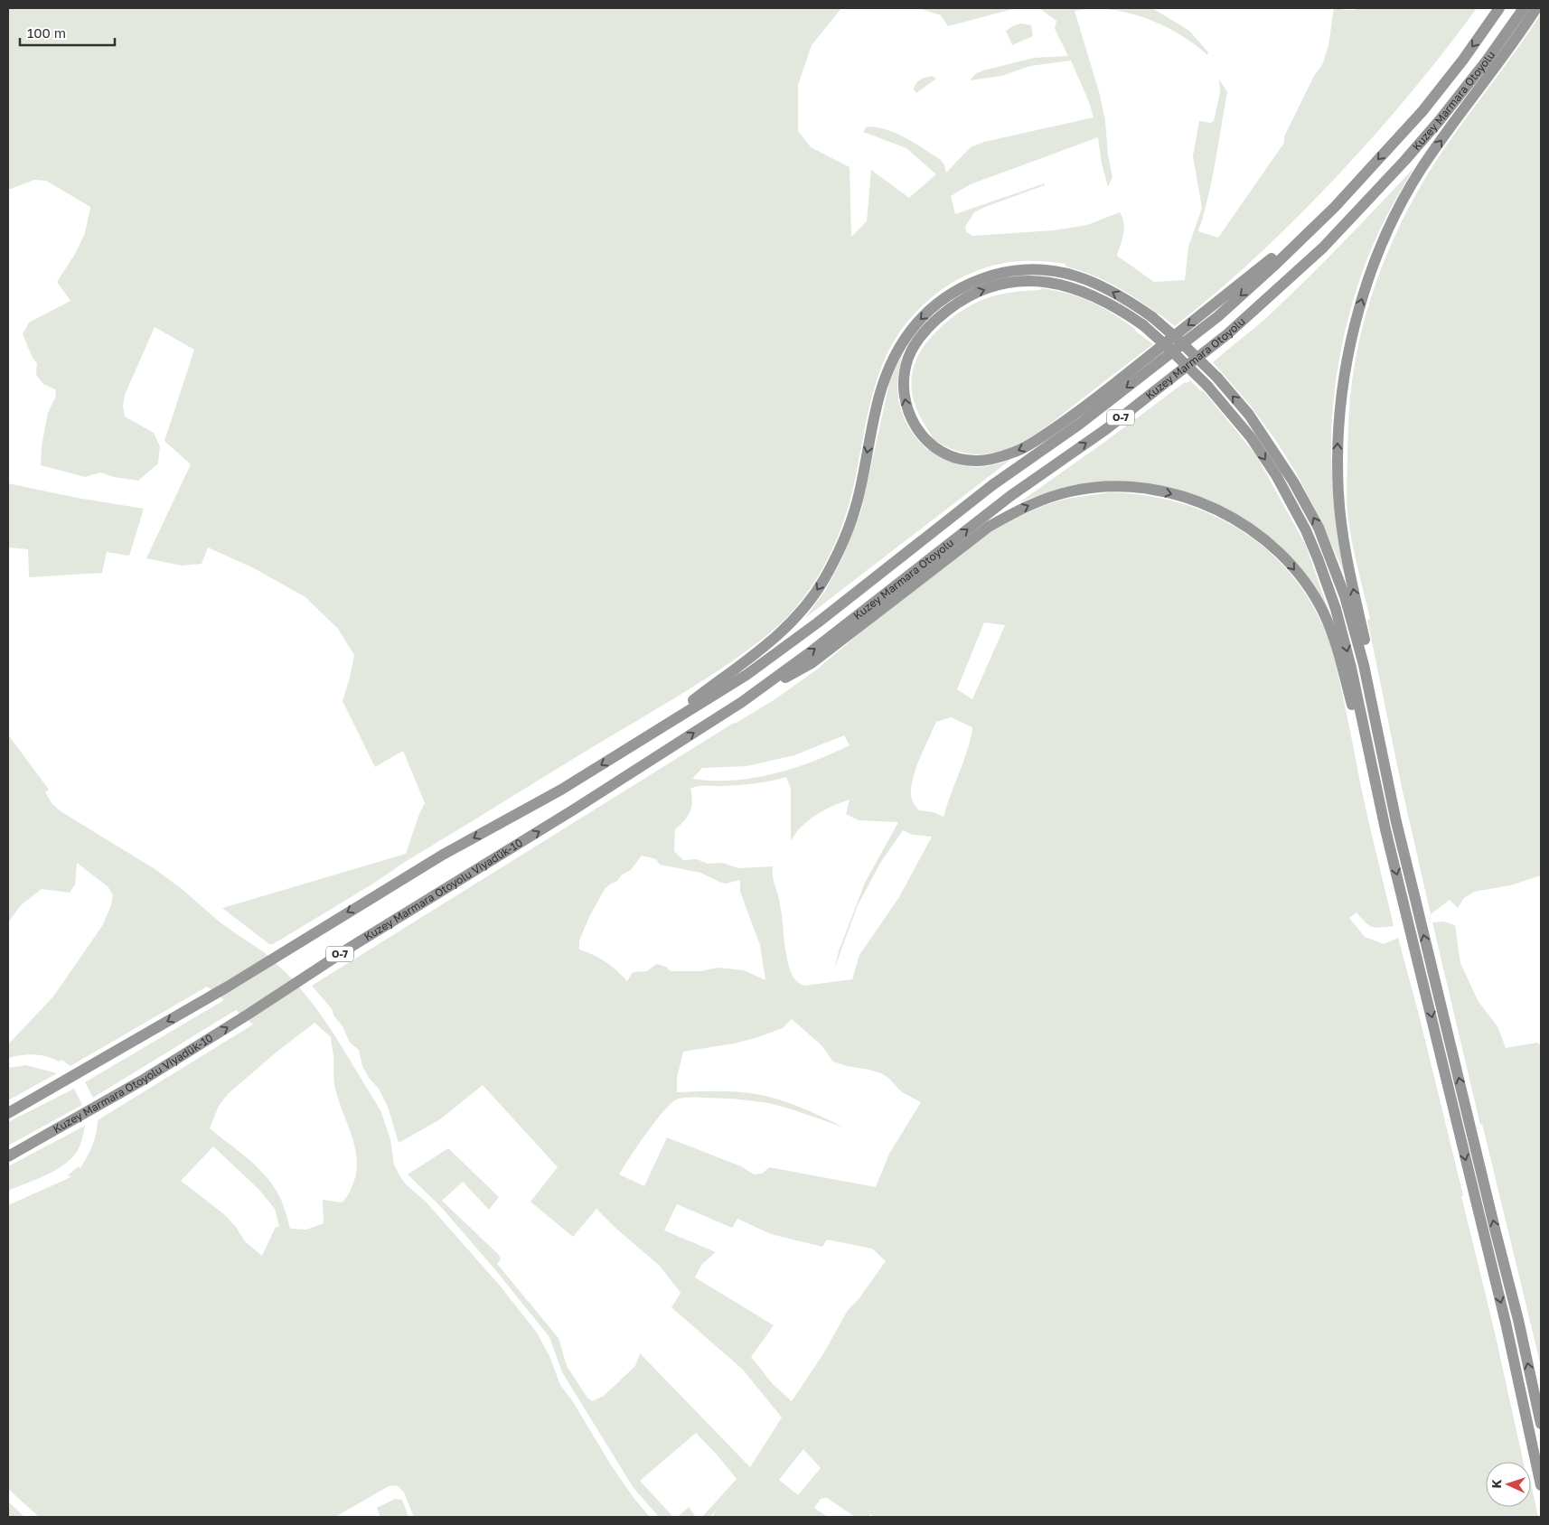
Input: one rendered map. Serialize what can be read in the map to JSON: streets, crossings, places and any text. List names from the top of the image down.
{
  "streets": {
    "highway": ["Kuzey Marmara Otoyolu", "O-7", "Kuzey Marmara Otoyolu Viyadük-10"]
  },
  "crossings": [
    ["Kuzey Marmara Otoyolu", "O-7"],
    ["Kuzey Marmara Otoyolu", "Kuzey Marmara Otoyolu Viyadük-10"]
  ],
  "scale_bar": "100 m",
  "north": "left"
}
